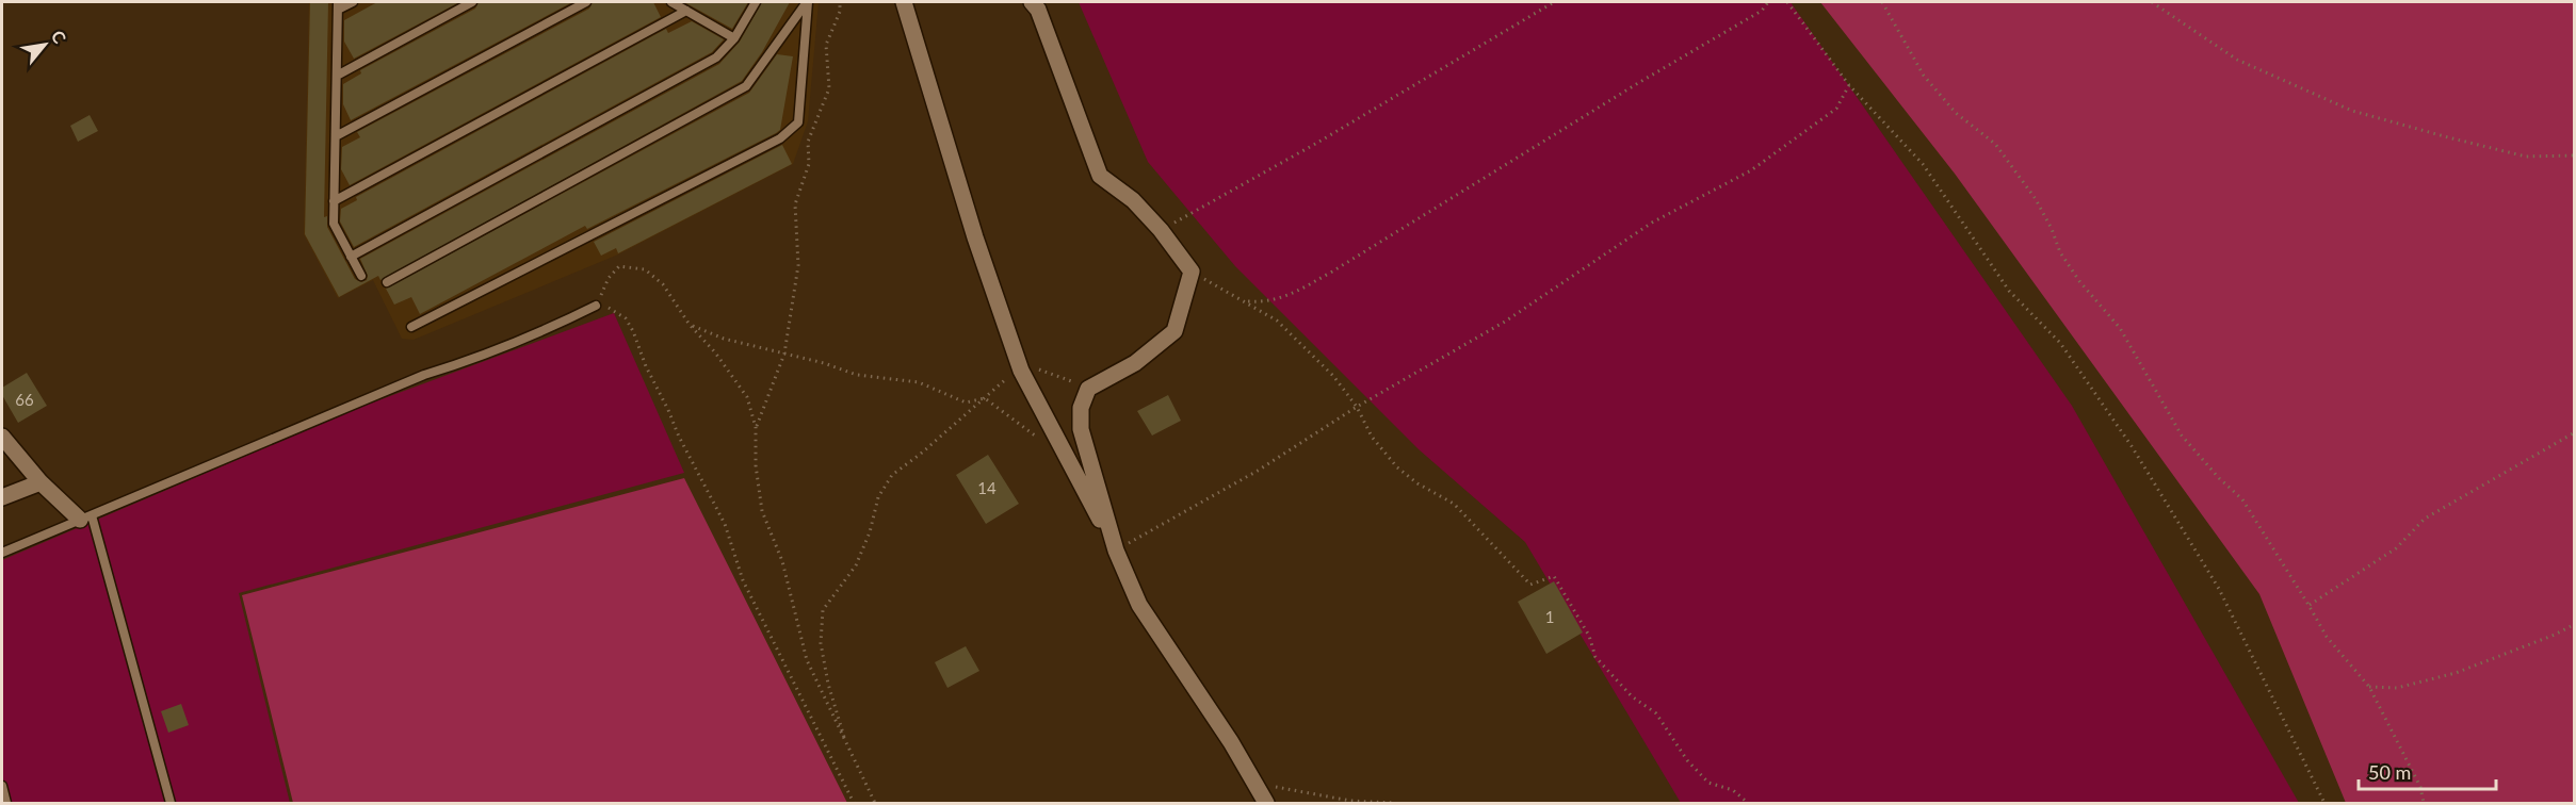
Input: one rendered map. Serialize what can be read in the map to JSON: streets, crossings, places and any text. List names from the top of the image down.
{
  "house_numbers": ["66", "14", "1"],
  "scale_bar": "50 m",
  "north": "top right"
}
